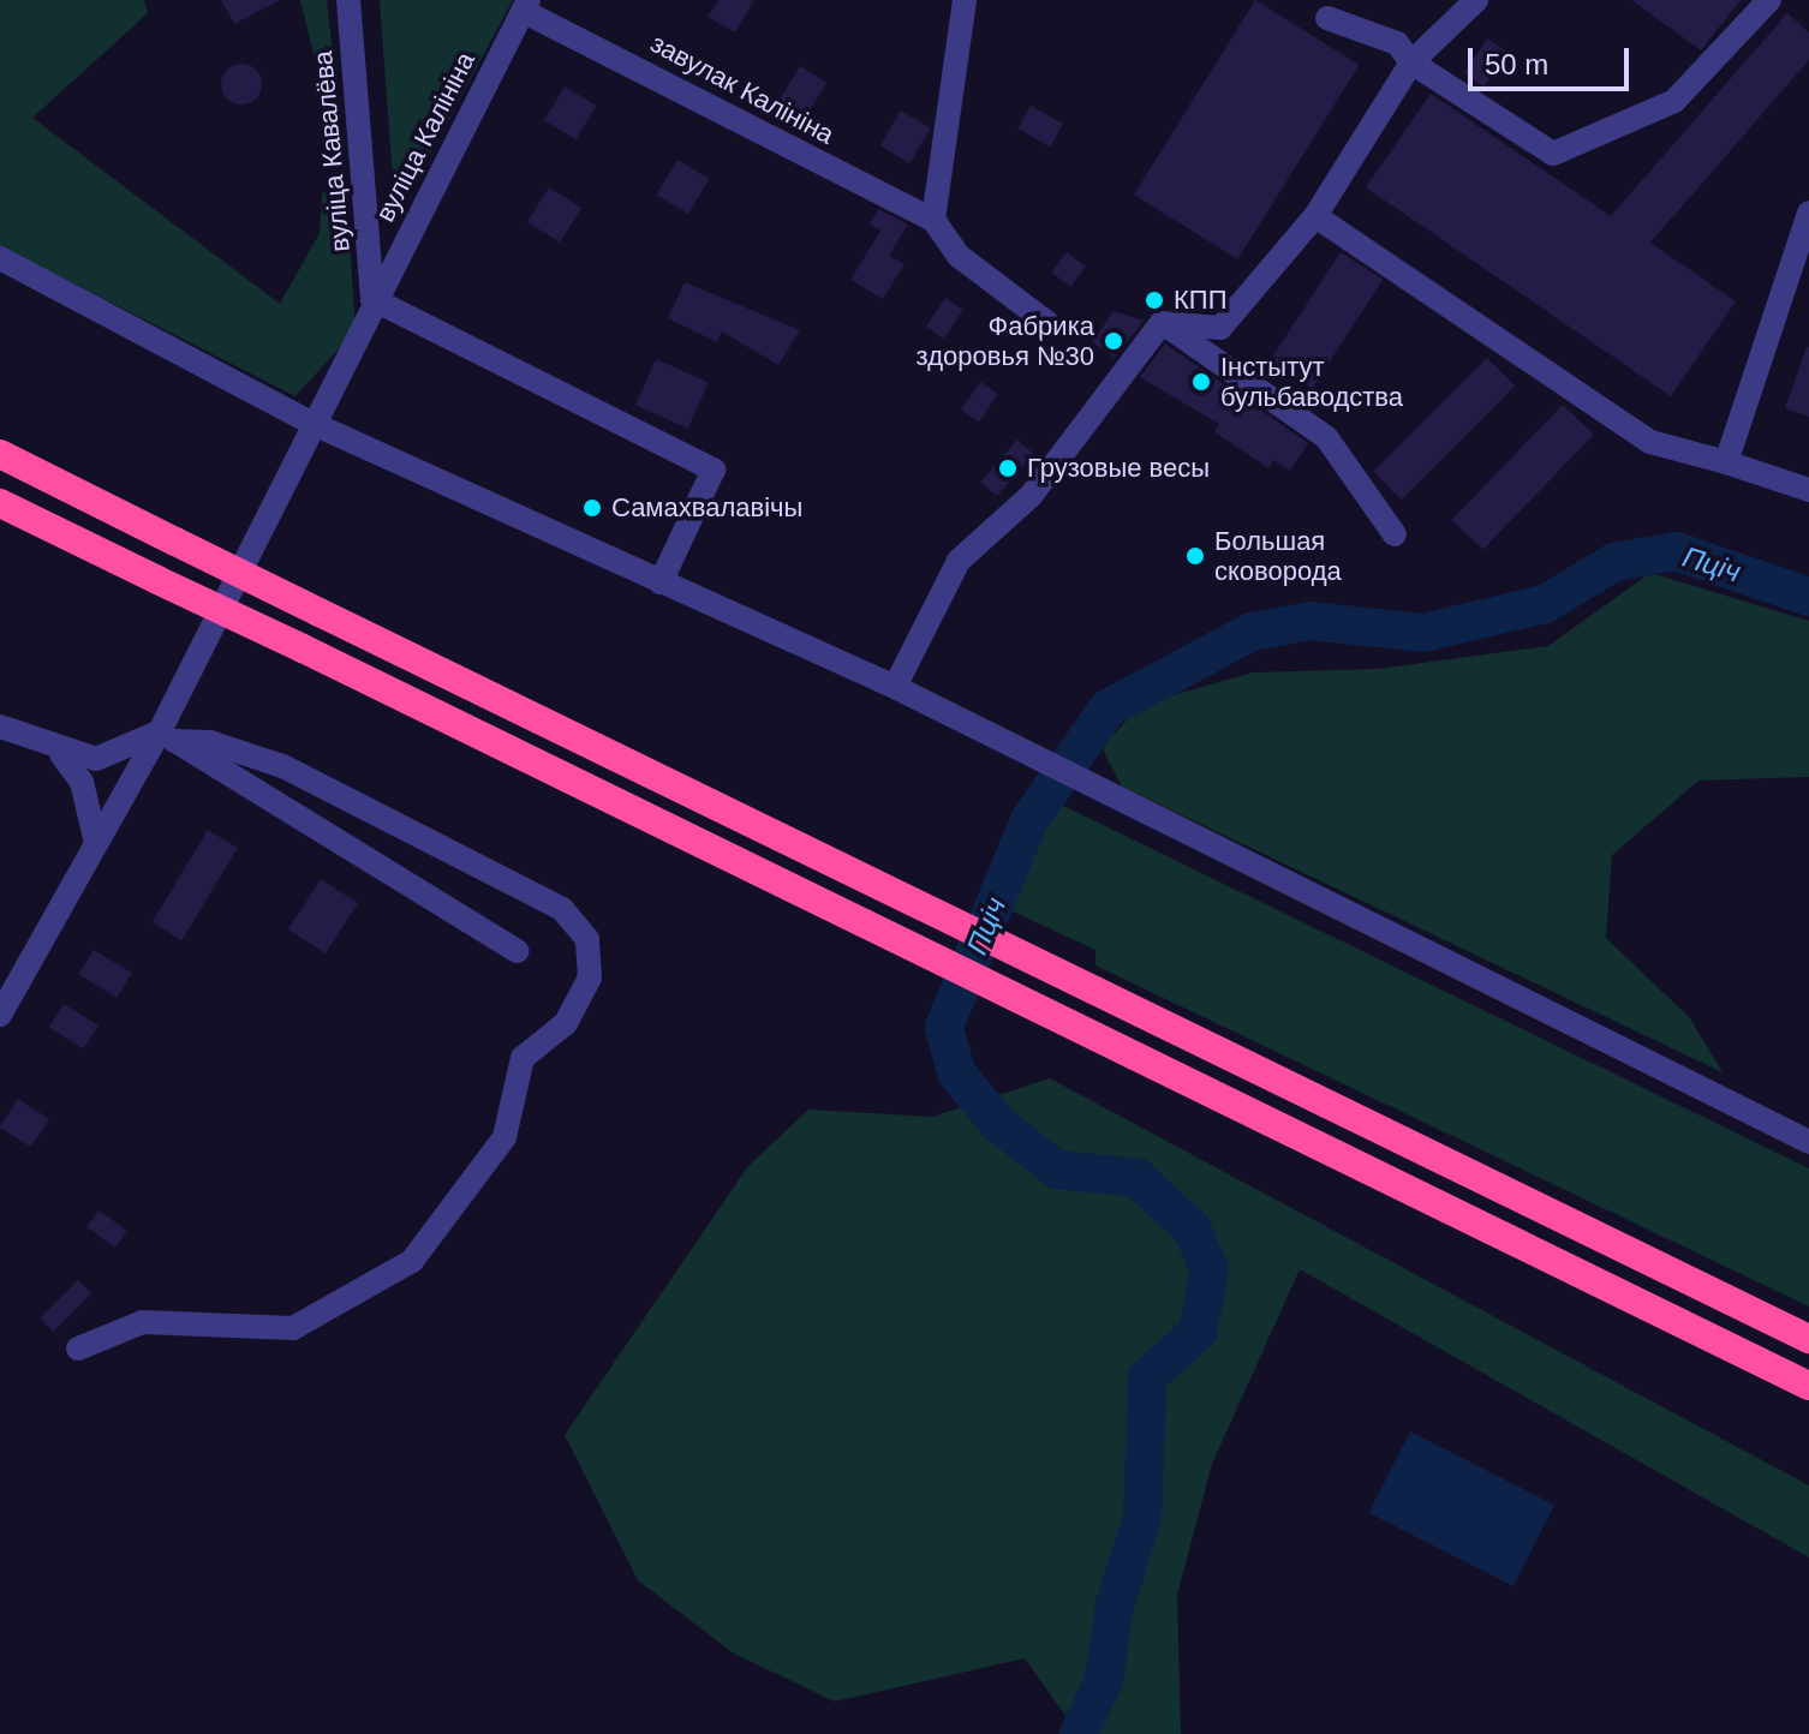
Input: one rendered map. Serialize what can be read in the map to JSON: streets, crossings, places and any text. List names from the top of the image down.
{
  "streets": {
    "street": ["завулак Калініна", "вуліца Калініна", "вуліца Кавалёва"]
  },
  "crossings": [
    ["завулак Калініна", "вуліца Калініна"],
    ["вуліца Калініна", "вуліца Кавалёва"]
  ],
  "water": ["Пціч"],
  "places": [
    "КПП",
    "Фабрика здоровья №30",
    "Інстытут бульбаводства",
    "Грузовые весы",
    "Самахвалавічы",
    "Большая сковорода"
  ],
  "scale_bar": "50 m"
}
